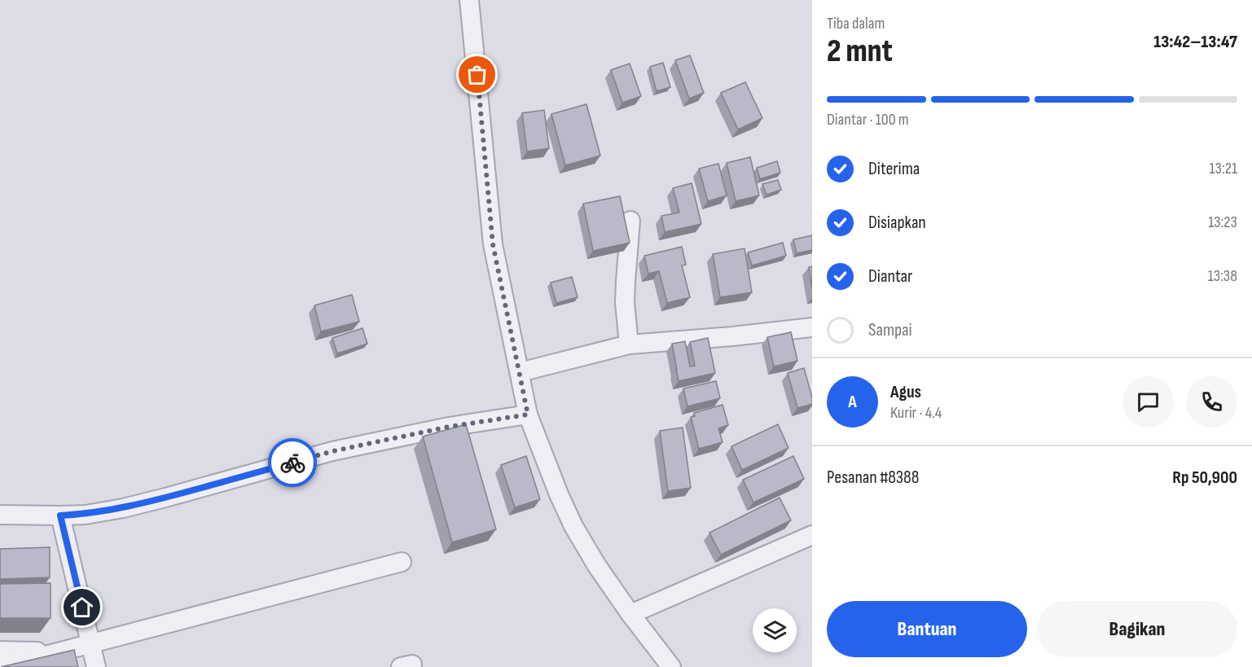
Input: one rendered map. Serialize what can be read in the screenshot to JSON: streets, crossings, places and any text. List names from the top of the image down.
{
  "page": {
    "heading": ["2 mnt", "Tiba dalam", "13:42–13:47"],
    "panel": [
      "Agus",
      "Kurir · 4.4",
      "Pesanan #8388",
      "Rp 50,900"
    ],
    "bar": "Diantar · 100 m",
    "list": [
      ["Diterima", "13:21"],
      ["Disiapkan", "13:23"],
      ["Diantar", "13:38"],
      "Sampai"
    ],
    "round": "A",
    "buttons": ["Bantuan", "Bagikan"]
  }
}
